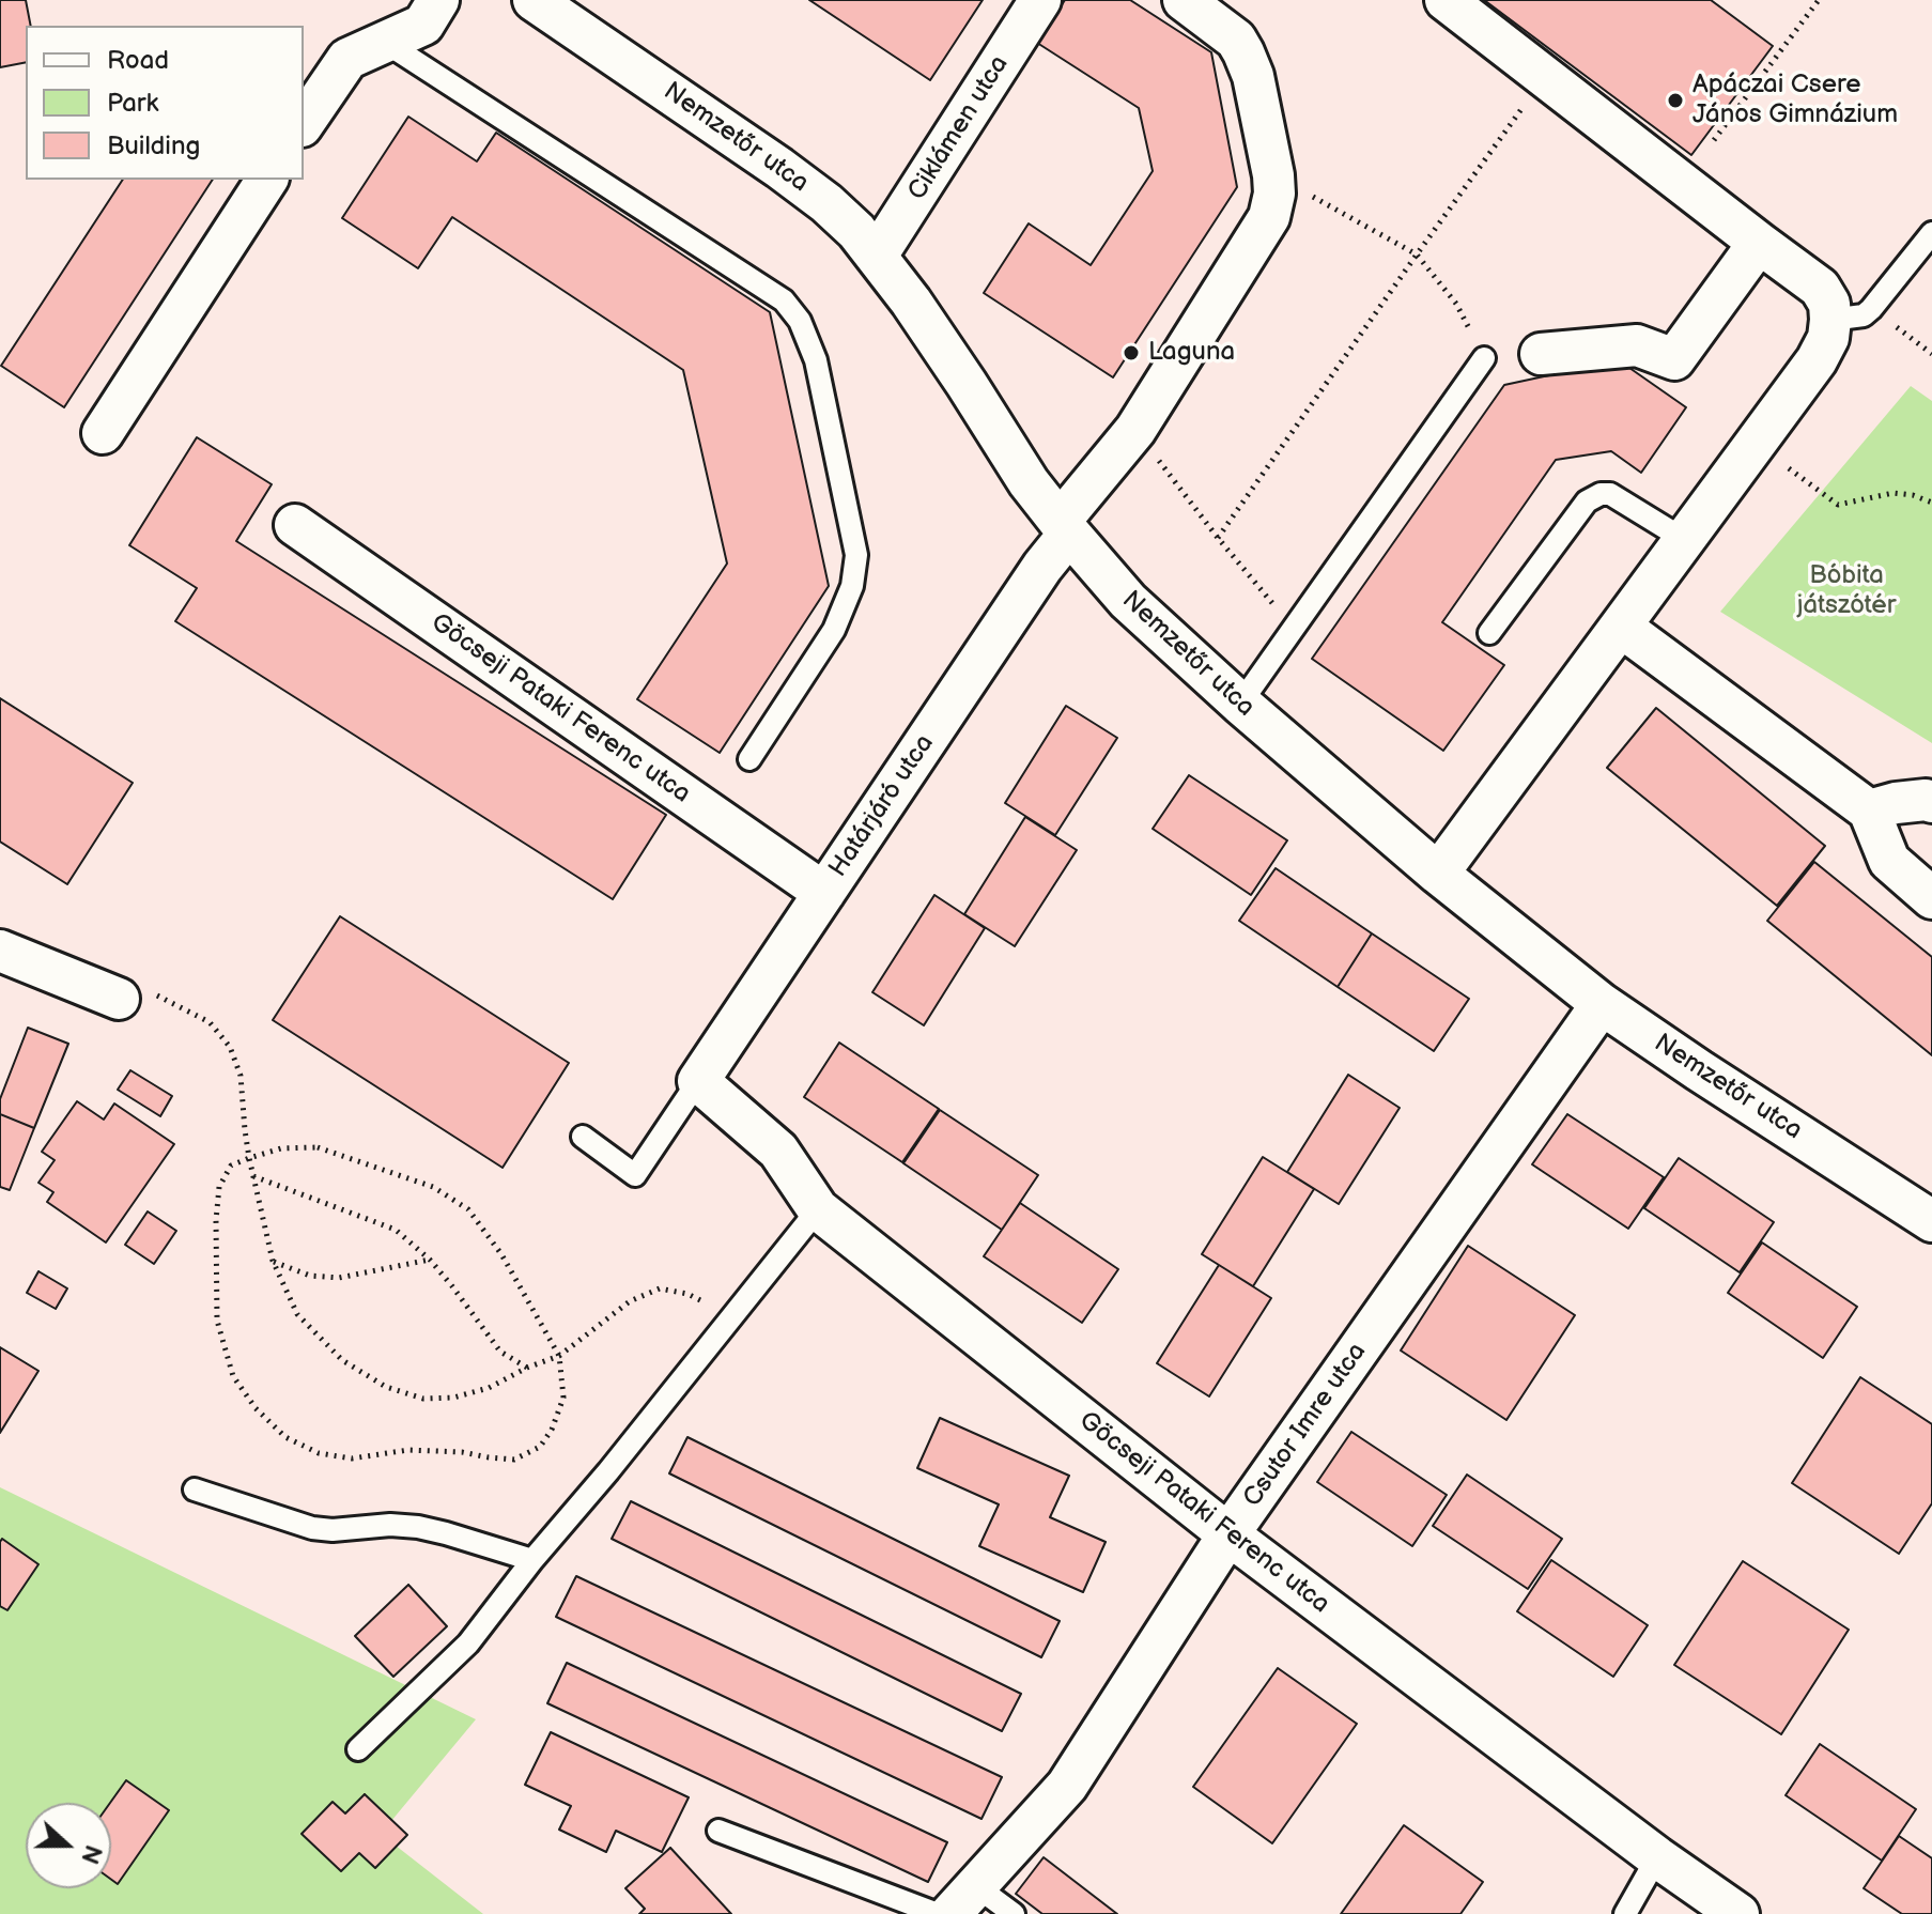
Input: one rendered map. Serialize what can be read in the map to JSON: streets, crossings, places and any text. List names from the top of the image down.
{
  "streets": {
    "street": [
      "Ciklámen utca",
      "Nemzetőr utca",
      "Göcseji Pataki Ferenc utca",
      "Határjáró utca",
      "Csutor Imre utca"
    ]
  },
  "crossings": [
    ["Ciklámen utca", "Nemzetőr utca"],
    ["Nemzetőr utca", "Határjáró utca"],
    ["Nemzetőr utca", "Csutor Imre utca"],
    ["Göcseji Pataki Ferenc utca", "Határjáró utca"],
    ["Göcseji Pataki Ferenc utca", "Csutor Imre utca"]
  ],
  "parks": ["Bóbita játszótér"],
  "places": ["Apáczai Csere János Gimnázium", "Laguna"],
  "legend": ["Road", "Park", "Building"],
  "north": "right"
}
